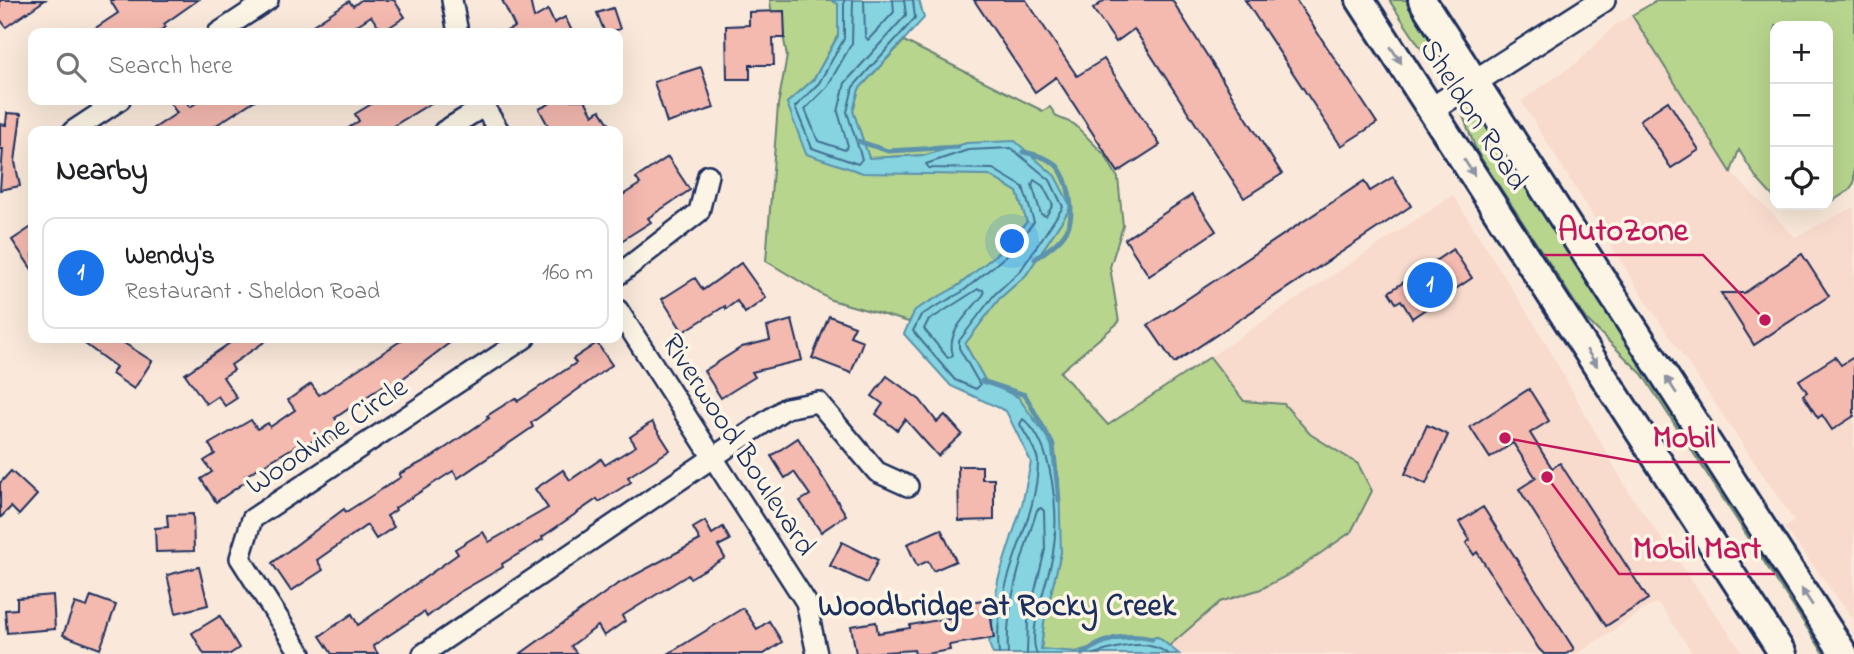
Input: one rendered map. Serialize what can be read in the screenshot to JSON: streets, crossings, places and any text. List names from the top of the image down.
{
  "streets": {
    "main road": ["Sheldon Road"],
    "street": ["Woodvine Circle", "Riverwood Boulevard"]
  },
  "districts": ["Woodbridge at Rocky Creek"],
  "places": ["AutoZone", "Mobil", "Mobil Mart"],
  "page": {
    "map_buttons": ["+", "−"],
    "search": "Search here",
    "heading": "Nearby",
    "list": [
      {
        "mark": "1",
        "name": "Wendy's",
        "note": "Restaurant · Sheldon Road",
        "value": "160 m"
      }
    ],
    "pins": "1"
  }
}
